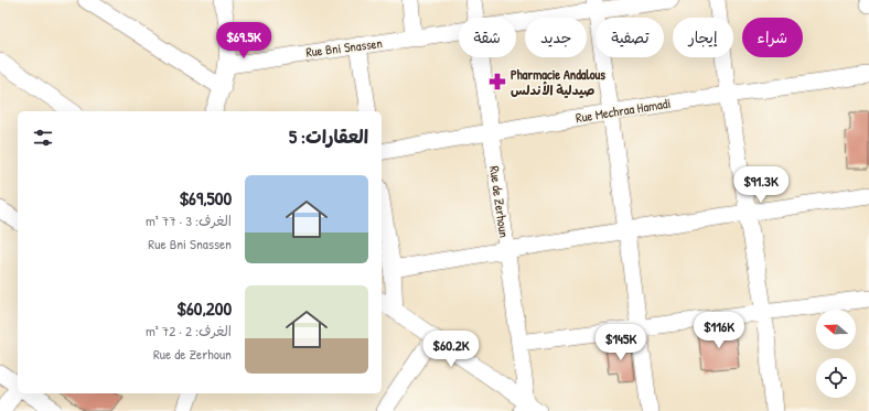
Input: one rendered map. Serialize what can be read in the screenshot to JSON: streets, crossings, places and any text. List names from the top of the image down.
{
  "streets": {
    "street": ["Rue Bni Snassen", "Rue Mechraa Hamadi", "Rue de Zerhoun"]
  },
  "crossings": [
    ["Rue Mechraa Hamadi", "Rue de Zerhoun"]
  ],
  "places": {
    "pharmacy": ["Pharmacie Andalous صيدلية الأندلس"]
  },
  "north": "left",
  "page": {
    "chip": [
      "شراء",
      "إيجار",
      "تصفية",
      "جديد",
      "شقة"
    ],
    "price": [
      "$69.5K",
      "$91.3K",
      "$116K",
      "$145K",
      "$60.2K"
    ],
    "heading": "العقارات: 5",
    "list": [
      {
        "name": "$69,500",
        "note": "الغرف: 3 · 77 m² · Rue Bni Snassen"
      },
      {
        "name": "$60,200",
        "note": "الغرف: 2 · 72 m² · Rue de Zerhoun"
      }
    ]
  }
}
